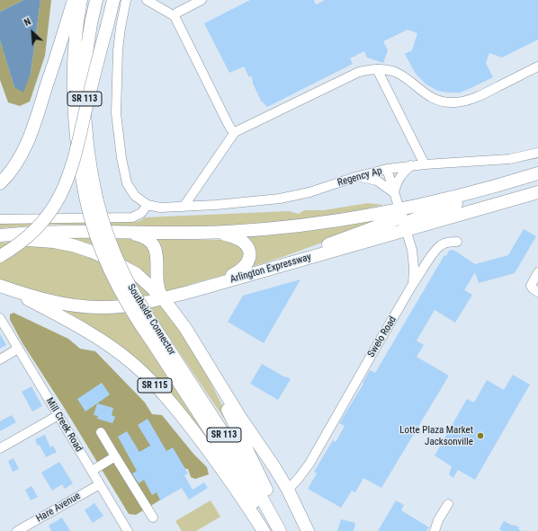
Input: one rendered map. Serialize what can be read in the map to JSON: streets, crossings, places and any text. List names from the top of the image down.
{
  "streets": {
    "highway": [
      "SR 113",
      "Arlington Expressway",
      "Southside Connector",
      "SR 115"
    ],
    "street": [
      "Regency Ap",
      "Swelo Road",
      "Mill Creek Road",
      "Hare Avenue"
    ]
  },
  "crossings": [
    ["Regency Ap", "Swelo Road"],
    ["Arlington Expressway", "Swelo Road"],
    ["Arlington Expressway", "SR 115"],
    ["Mill Creek Road", "Hare Avenue"]
  ],
  "places": ["Lotte Plaza Market Jacksonville"],
  "north": "top left"
}
